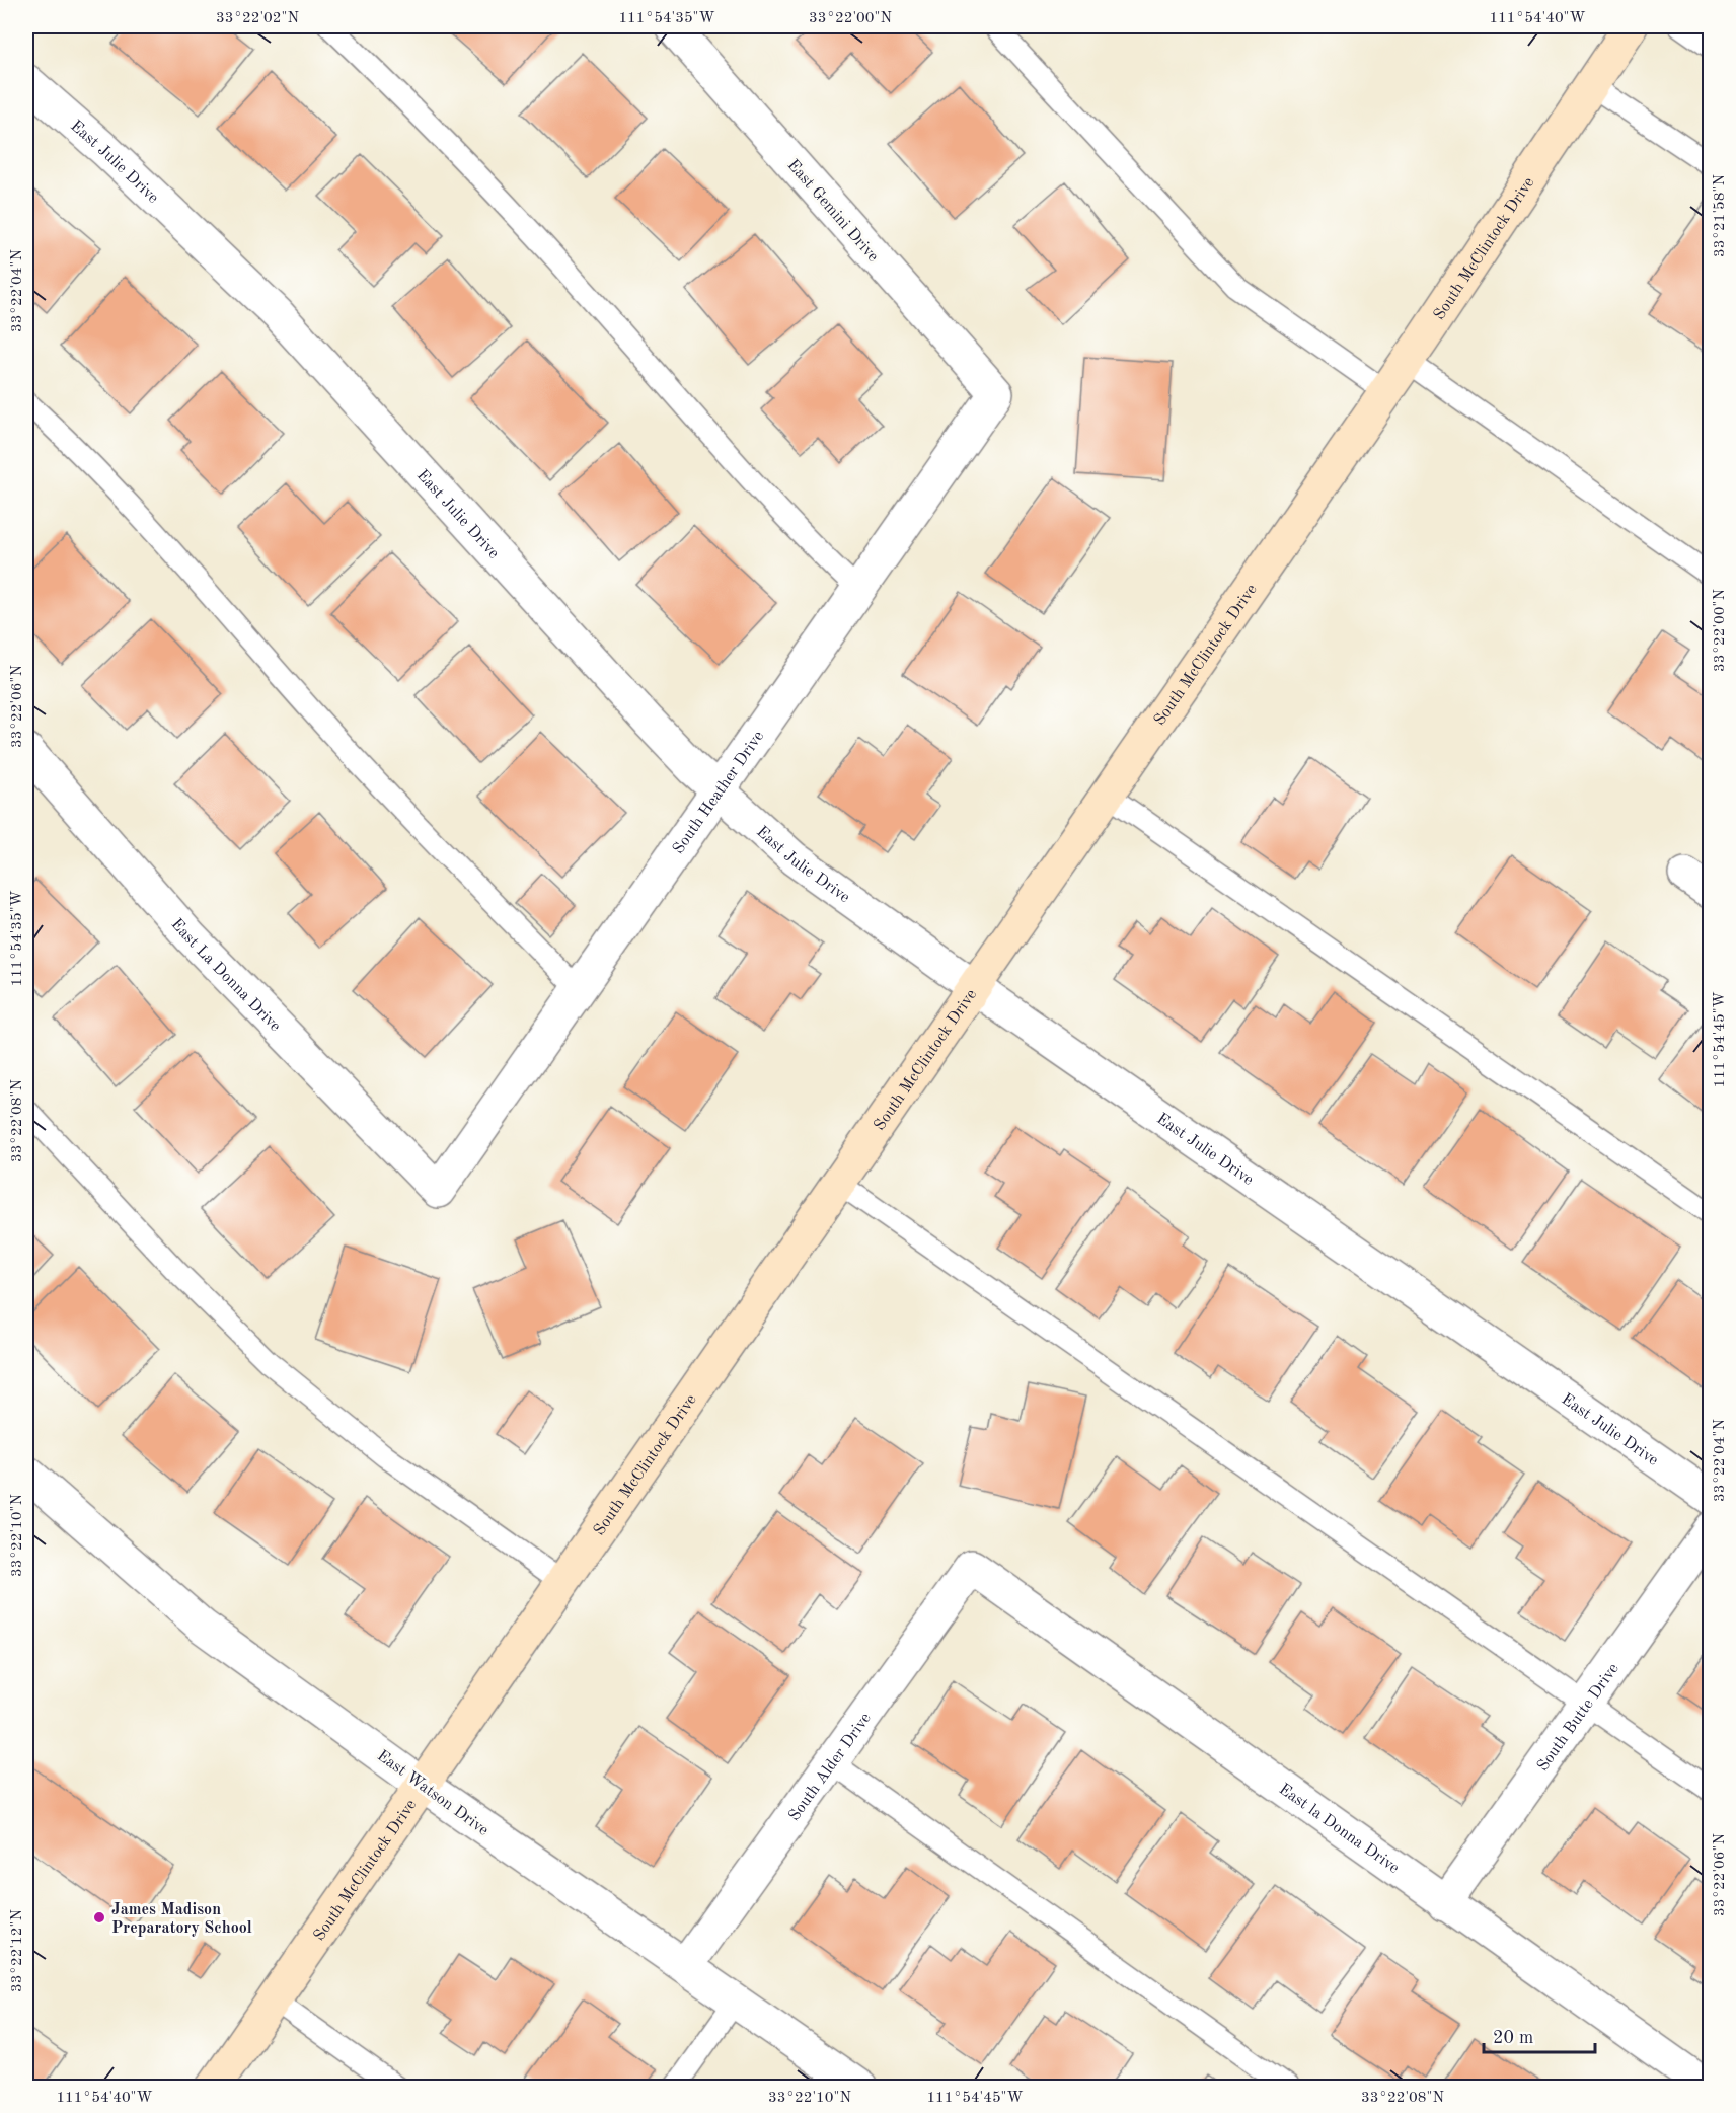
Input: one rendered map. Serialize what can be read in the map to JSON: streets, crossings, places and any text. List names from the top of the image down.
{
  "streets": {
    "main road": ["South McClintock Drive"],
    "street": [
      "East Julie Drive",
      "East Gemini Drive",
      "South Heather Drive",
      "East La Donna Drive",
      "South Butte Drive",
      "South Alder Drive",
      "East Watson Drive",
      "East la Donna Drive"
    ]
  },
  "crossings": [
    ["East Julie Drive", "South McClintock Drive"],
    ["East Julie Drive", "South Heather Drive"],
    ["East Gemini Drive", "South Heather Drive"],
    ["South McClintock Drive", "East Watson Drive"],
    ["South Heather Drive", "East La Donna Drive"],
    ["South Butte Drive", "East la Donna Drive"],
    ["South Alder Drive", "East Watson Drive"],
    ["South Alder Drive", "East la Donna Drive"]
  ],
  "places": ["James Madison Preparatory School"],
  "scale_bar": "20 m",
  "coordinates": [
    "33°22'02\"N",
    "111°54'35\"W",
    "33°22'00\"N",
    "111°54'40\"W",
    "33°21'58\"N",
    "33°22'04\"N",
    "33°22'06\"N",
    "111°54'45\"W",
    "33°22'08\"N",
    "33°22'10\"N",
    "33°22'12\"N"
  ]
}
